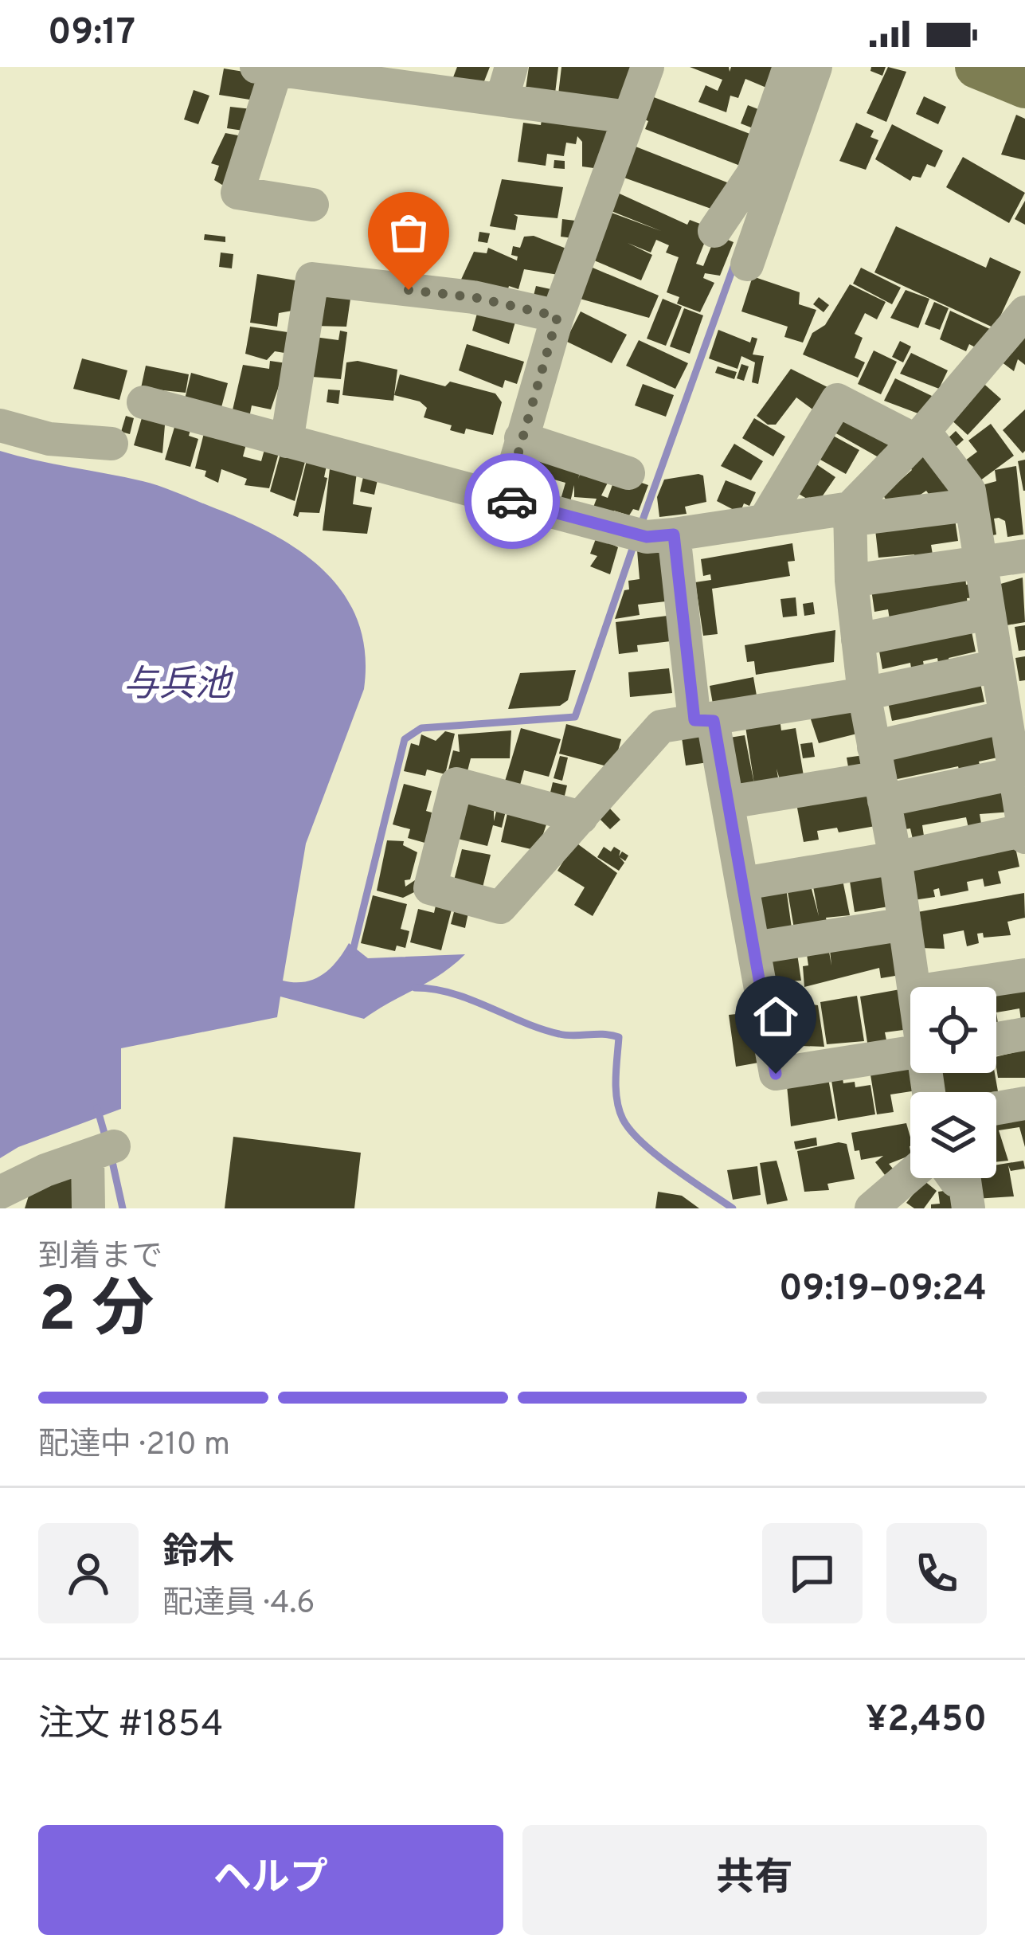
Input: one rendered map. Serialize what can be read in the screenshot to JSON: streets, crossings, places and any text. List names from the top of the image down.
{
  "water": ["与兵池"],
  "page": {
    "status": "09:17",
    "heading": ["2 分", "到着まで", "09:19–09:24"],
    "panel": [
      "鈴木",
      "配達員 · 4.6",
      "注文 #1854",
      "¥2,450"
    ],
    "bar": "配達中 · 210 m",
    "buttons": ["ヘルプ", "共有"]
  }
}
